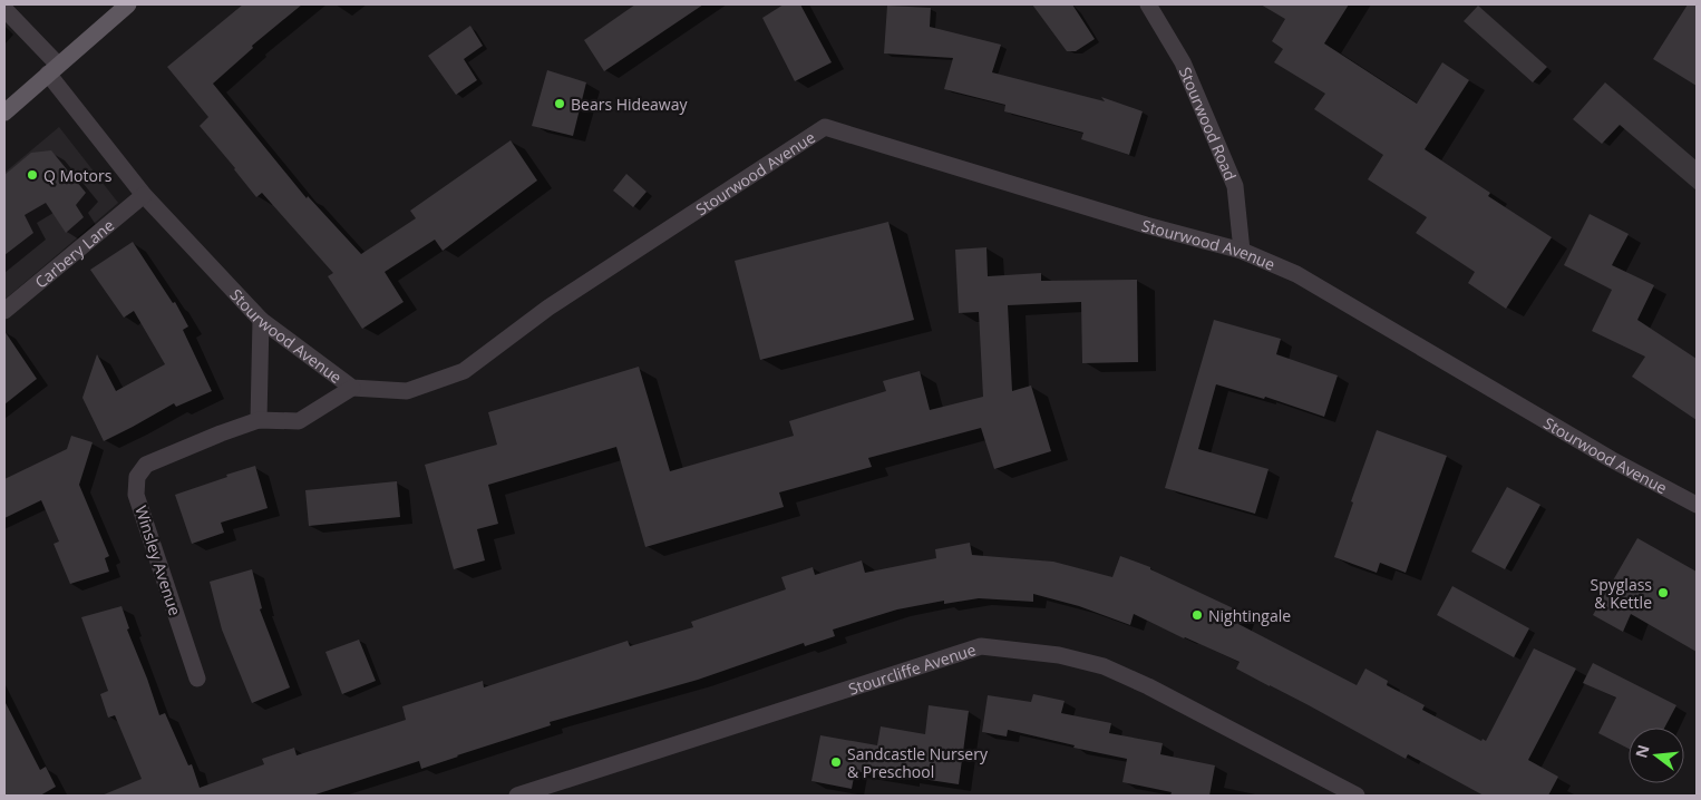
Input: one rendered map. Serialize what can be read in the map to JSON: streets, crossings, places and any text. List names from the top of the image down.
{
  "streets": {
    "street": [
      "Stourwood Road",
      "Stourwood Avenue",
      "Carbery Lane",
      "Winsley Avenue",
      "Stourcliffe Avenue"
    ]
  },
  "crossings": [
    ["Stourwood Road", "Stourwood Avenue"],
    ["Stourwood Avenue", "Carbery Lane"],
    ["Stourwood Avenue", "Winsley Avenue"]
  ],
  "places": [
    "Bears Hideaway",
    "Q Motors",
    "Spyglass & Kettle",
    "Nightingale",
    "Sandcastle Nursery & Preschool"
  ],
  "north": "left"
}
